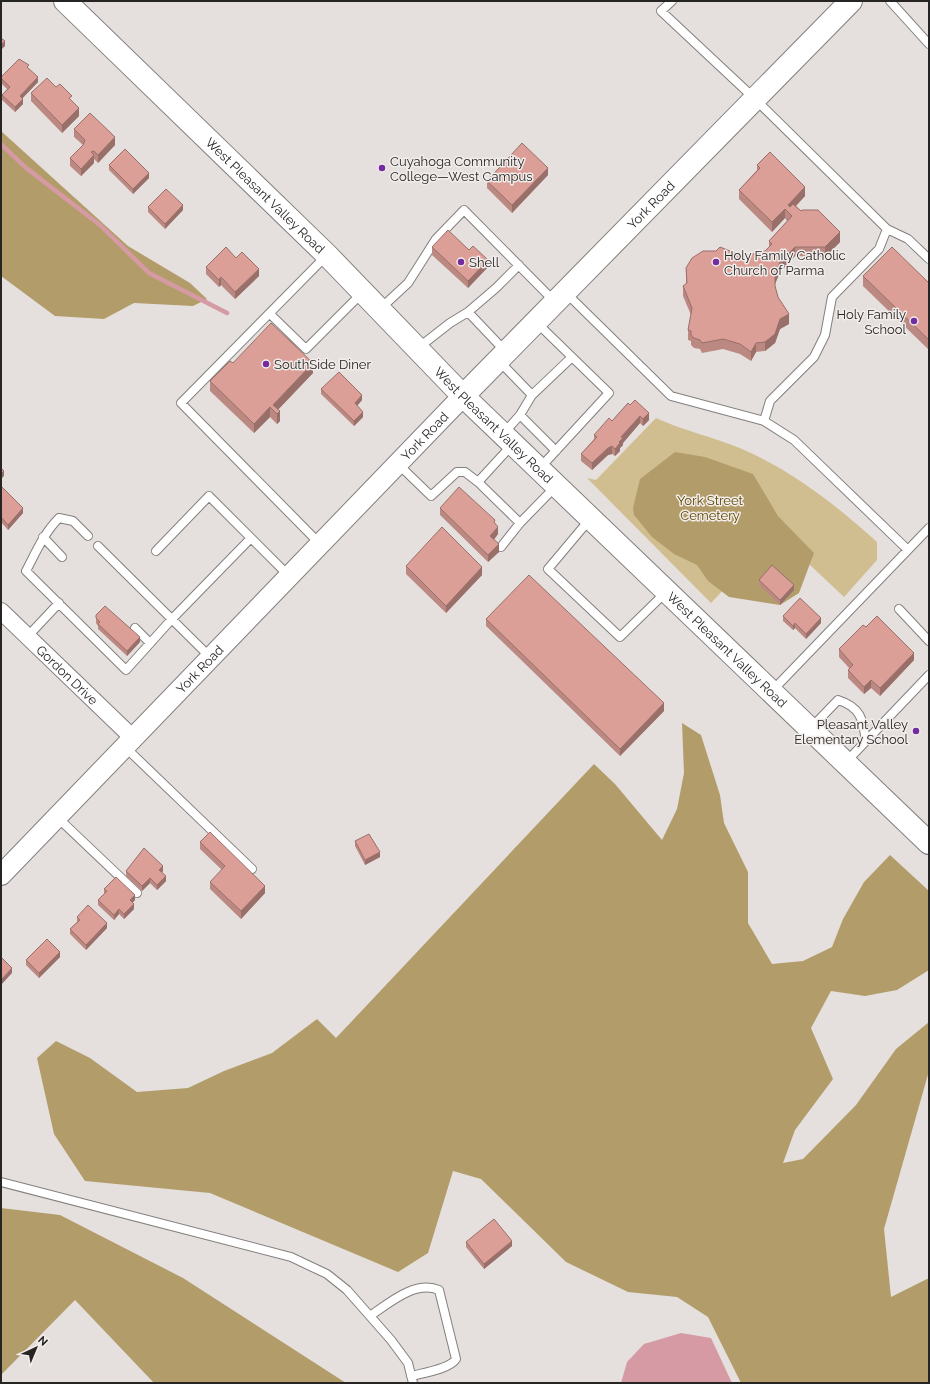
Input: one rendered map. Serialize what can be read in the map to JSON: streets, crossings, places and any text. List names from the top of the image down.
{
  "streets": {
    "main road": ["West Pleasant Valley Road", "York Road"],
    "street": ["Gordon Drive"]
  },
  "crossings": [
    ["West Pleasant Valley Road", "York Road"],
    ["York Road", "Gordon Drive"]
  ],
  "parks": ["York Street Cemetery"],
  "places": [
    "Cuyahoga Community College—West Campus",
    "Shell",
    "Holy Family Catholic Church of Parma",
    "Holy Family School",
    "SouthSide Diner",
    "Pleasant Valley Elementary School"
  ],
  "north": "top right"
}
